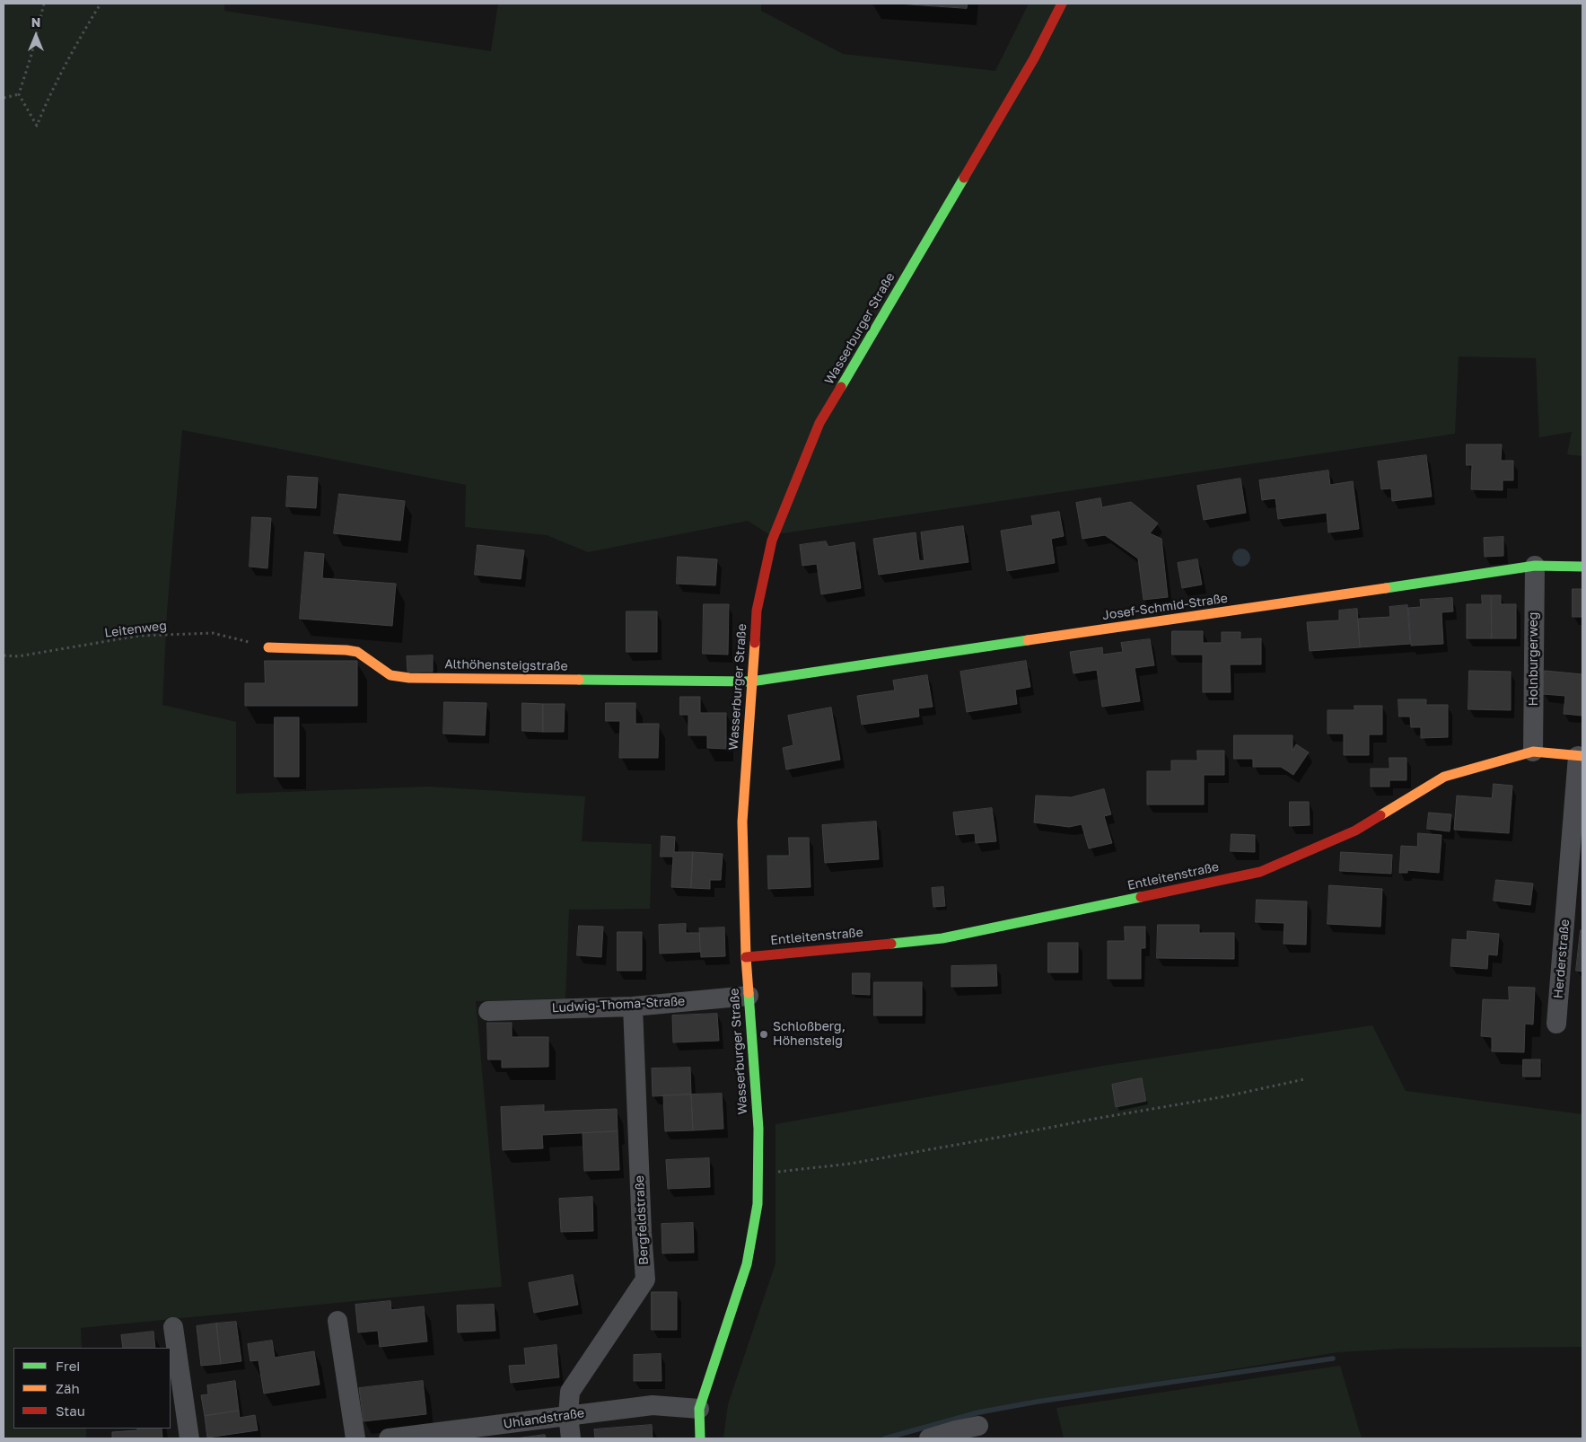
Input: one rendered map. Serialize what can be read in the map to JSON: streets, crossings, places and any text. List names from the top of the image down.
{
  "streets": {
    "street": [
      "Wasserburger Straße",
      "Josef-Schmid-Straße",
      "Holnburgerweg",
      "Althöhensteigstraße",
      "Entleitenstraße",
      "Herderstraße",
      "Ludwig-Thoma-Straße",
      "Bergfeldstraße",
      "Uhlandstraße"
    ],
    "path": ["Leitenweg"]
  },
  "crossings": [
    ["Wasserburger Straße", "Josef-Schmid-Straße"],
    ["Wasserburger Straße", "Althöhensteigstraße"],
    ["Wasserburger Straße", "Entleitenstraße"],
    ["Wasserburger Straße", "Ludwig-Thoma-Straße"],
    ["Wasserburger Straße", "Uhlandstraße"],
    ["Josef-Schmid-Straße", "Holnburgerweg"],
    ["Josef-Schmid-Straße", "Althöhensteigstraße"],
    ["Leitenweg", "Althöhensteigstraße"],
    ["Holnburgerweg", "Entleitenstraße"],
    ["Entleitenstraße", "Herderstraße"],
    ["Ludwig-Thoma-Straße", "Bergfeldstraße"],
    ["Bergfeldstraße", "Uhlandstraße"]
  ],
  "places": ["Schloßberg, Höhensteig"],
  "legend": ["Frei", "Zäh", "Stau"],
  "north": "top"
}
